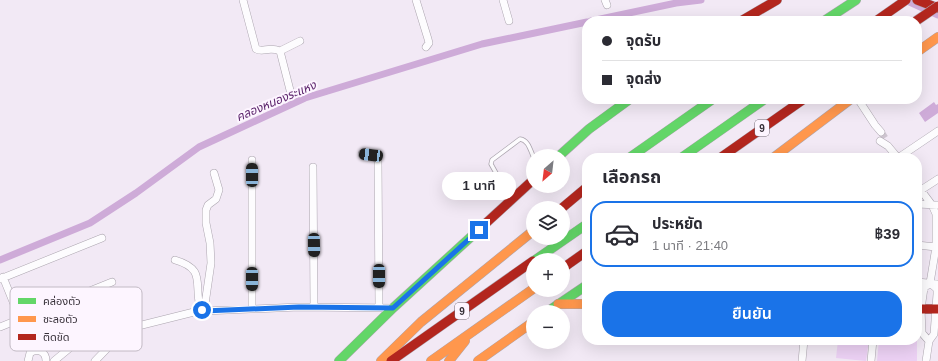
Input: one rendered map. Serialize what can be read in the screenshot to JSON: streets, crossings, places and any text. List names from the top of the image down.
{
  "streets": {
    "main road": ["9"]
  },
  "water": ["คลองหนองระแหง"],
  "legend": ["คล่องตัว", "ชะลอตัว", "ติดขัด"],
  "north": "bottom left",
  "page": {
    "banner": ["จุดรับ", "จุดส่ง"],
    "map_buttons": ["+", "−"],
    "heading": "เลือกรถ",
    "bubble": "1 นาที",
    "list": [
      {
        "name": "ประหยัด",
        "note": "1 นาที · 21:40",
        "value": "฿39"
      }
    ],
    "buttons": "ยืนยัน"
  }
}
